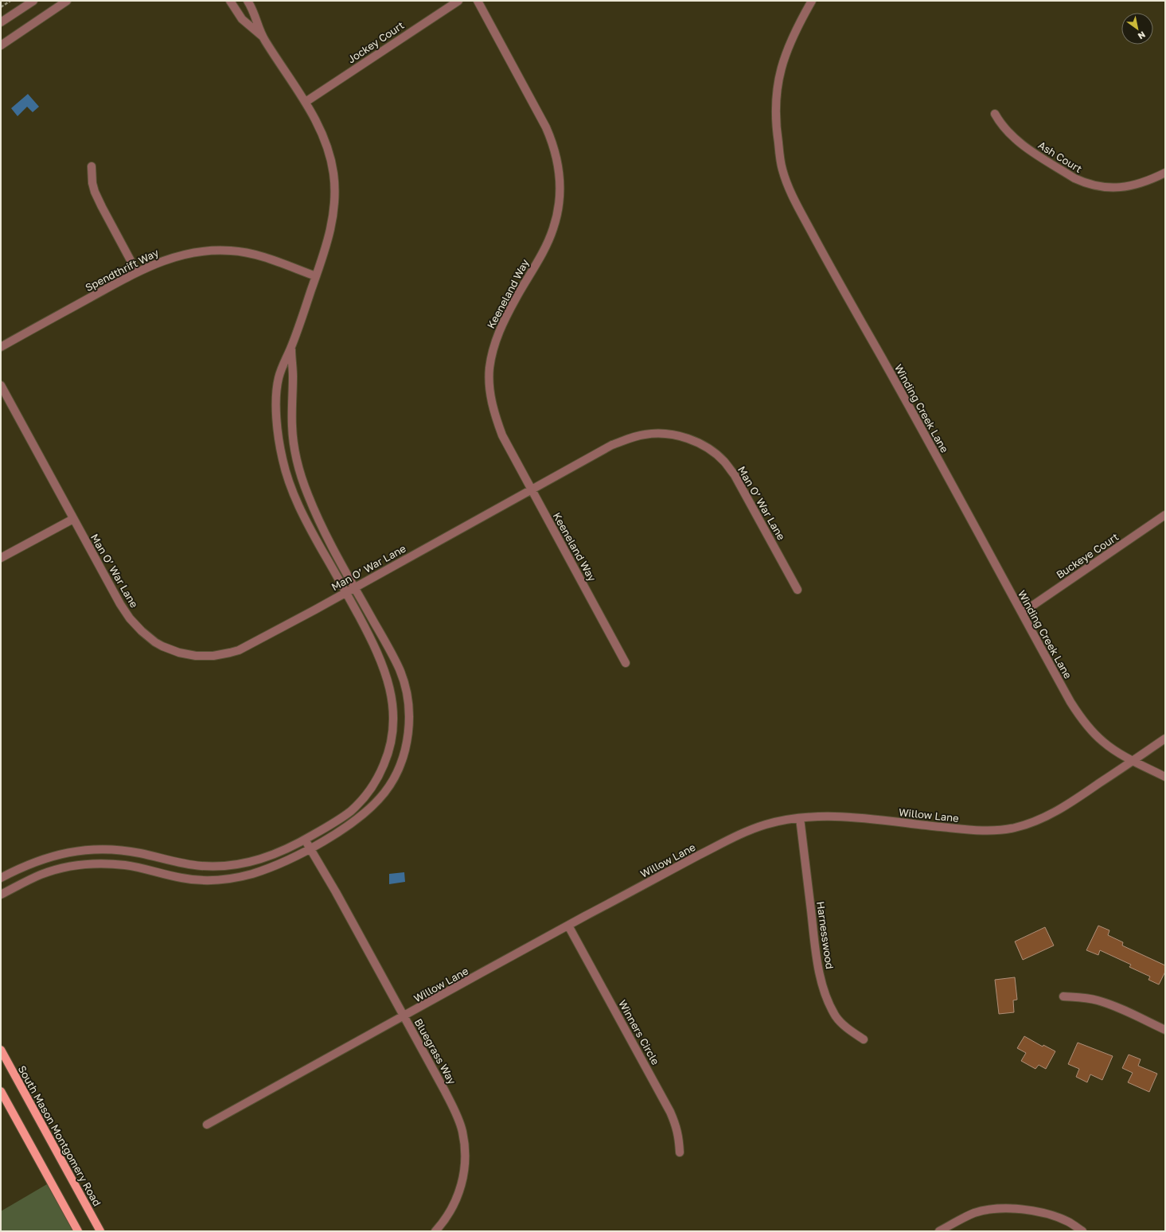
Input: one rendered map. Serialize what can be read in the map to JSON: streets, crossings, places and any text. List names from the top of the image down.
{
  "streets": {
    "main road": ["South Mason Montgomery Road"],
    "street": [
      "Jockey Court",
      "Ash Court",
      "Spendthrift Way",
      "Keeneland Way",
      "Winding Creek Lane",
      "Man O’ War Lane",
      "Buckeye Court",
      "Willow Lane",
      "Harnesswood",
      "Winners Circle",
      "Bluegrass Way"
    ]
  },
  "crossings": [
    ["Keeneland Way", "Man O’ War Lane"],
    ["Winding Creek Lane", "Buckeye Court"],
    ["Winding Creek Lane", "Willow Lane"],
    ["Willow Lane", "Harnesswood"],
    ["Willow Lane", "Winners Circle"],
    ["Willow Lane", "Bluegrass Way"]
  ],
  "north": "bottom right"
}
